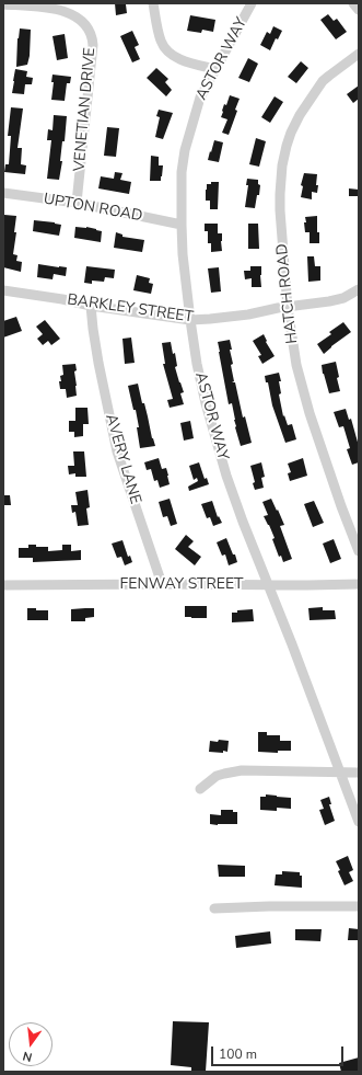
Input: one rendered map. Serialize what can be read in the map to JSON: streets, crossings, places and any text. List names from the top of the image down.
{
  "streets": {
    "street": [
      "ASTOR WAY",
      "VENETIAN DRIVE",
      "UPTON ROAD",
      "HATCH ROAD",
      "BARKLEY STREET",
      "AVERY LANE",
      "FENWAY STREET"
    ]
  },
  "crossings": [
    ["ASTOR WAY", "UPTON ROAD"],
    ["ASTOR WAY", "BARKLEY STREET"],
    ["ASTOR WAY", "FENWAY STREET"],
    ["VENETIAN DRIVE", "UPTON ROAD"],
    ["HATCH ROAD", "BARKLEY STREET"],
    ["BARKLEY STREET", "AVERY LANE"],
    ["AVERY LANE", "FENWAY STREET"]
  ],
  "scale_bar": "100 m",
  "north": "bottom"
}
